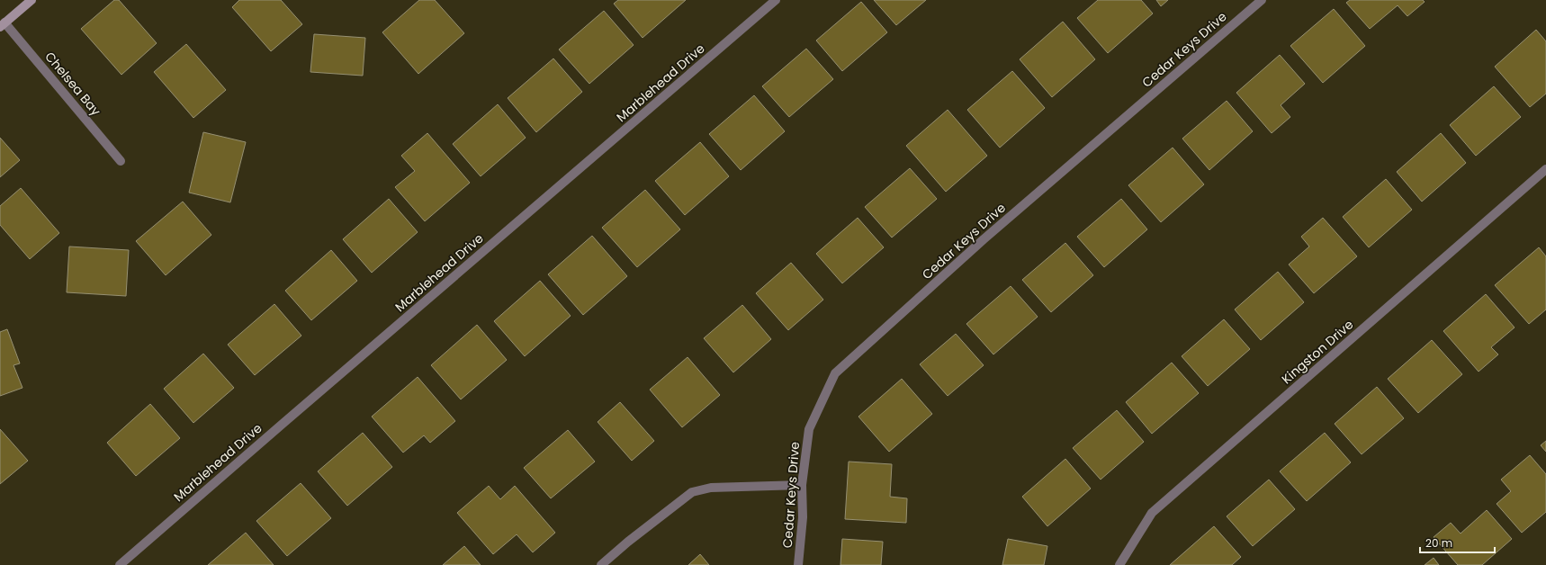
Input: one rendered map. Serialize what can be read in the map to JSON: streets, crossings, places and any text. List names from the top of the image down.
{
  "streets": {
    "street": [
      "Cedar Keys Drive",
      "Marblehead Drive",
      "Chelsea Bay",
      "Kingston Drive"
    ]
  },
  "scale_bar": "20 m"
}
